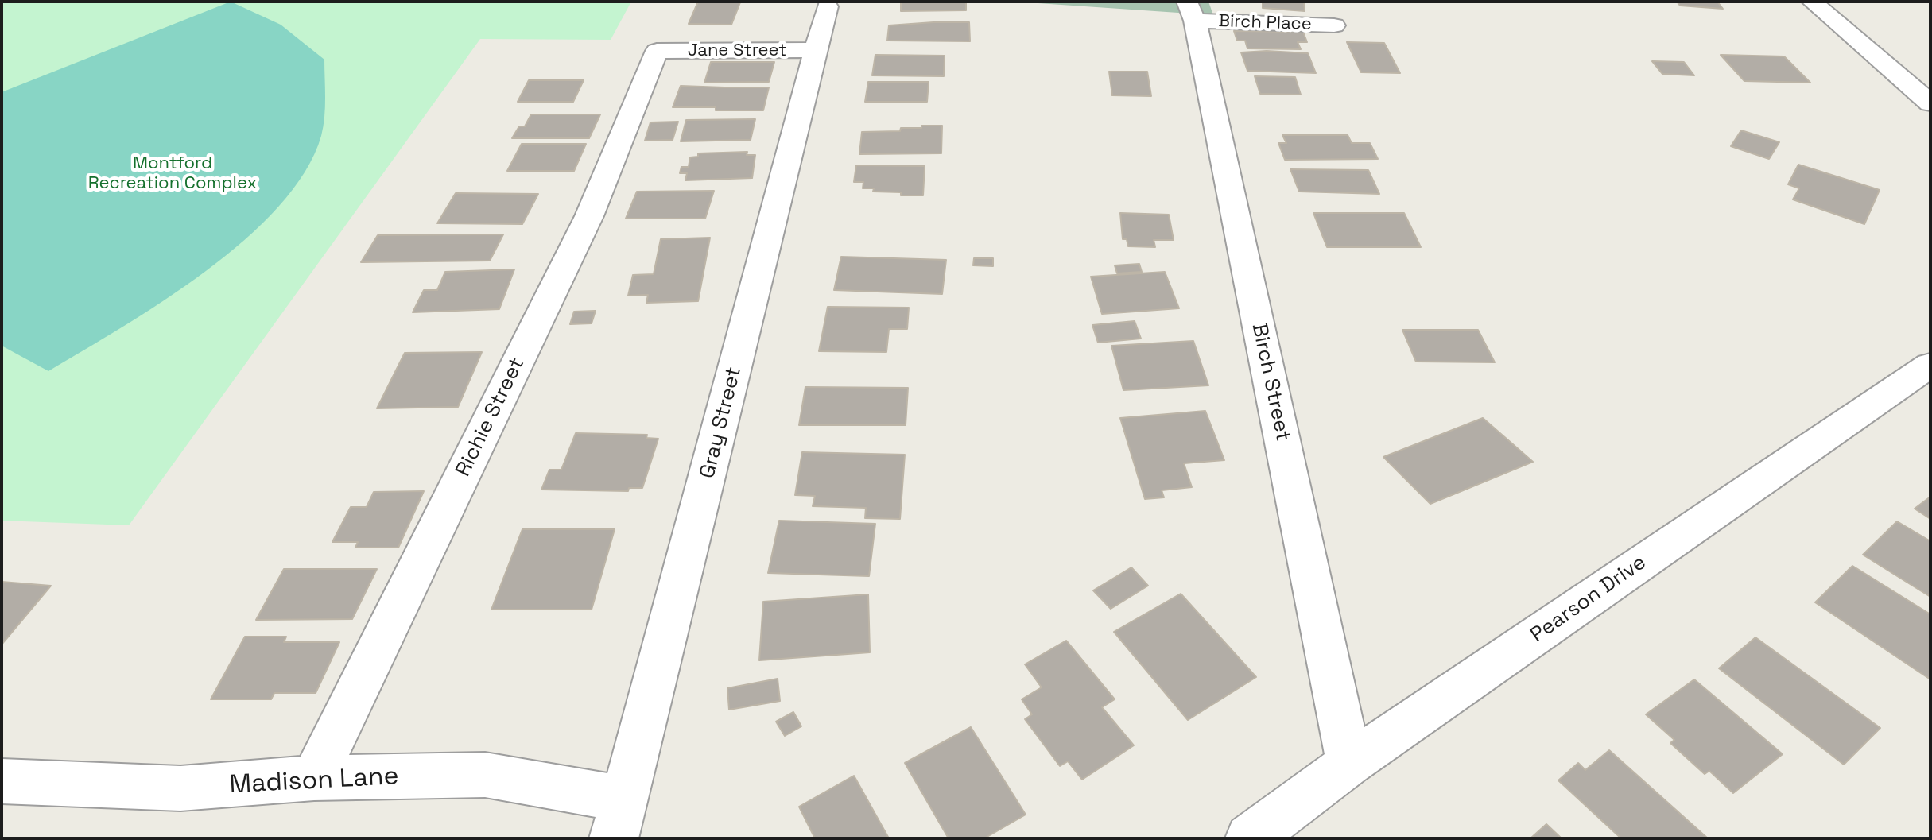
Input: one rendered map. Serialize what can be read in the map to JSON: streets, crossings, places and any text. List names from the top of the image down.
{
  "streets": {
    "street": [
      "Birch Place",
      "Jane Street",
      "Birch Street",
      "Richie Street",
      "Gray Street",
      "Pearson Drive",
      "Madison Lane"
    ]
  },
  "crossings": [
    ["Birch Place", "Birch Street"],
    ["Jane Street", "Richie Street"],
    ["Jane Street", "Gray Street"],
    ["Birch Street", "Pearson Drive"],
    ["Richie Street", "Madison Lane"],
    ["Gray Street", "Madison Lane"]
  ],
  "parks": ["Montford Recreation Complex"]
}
